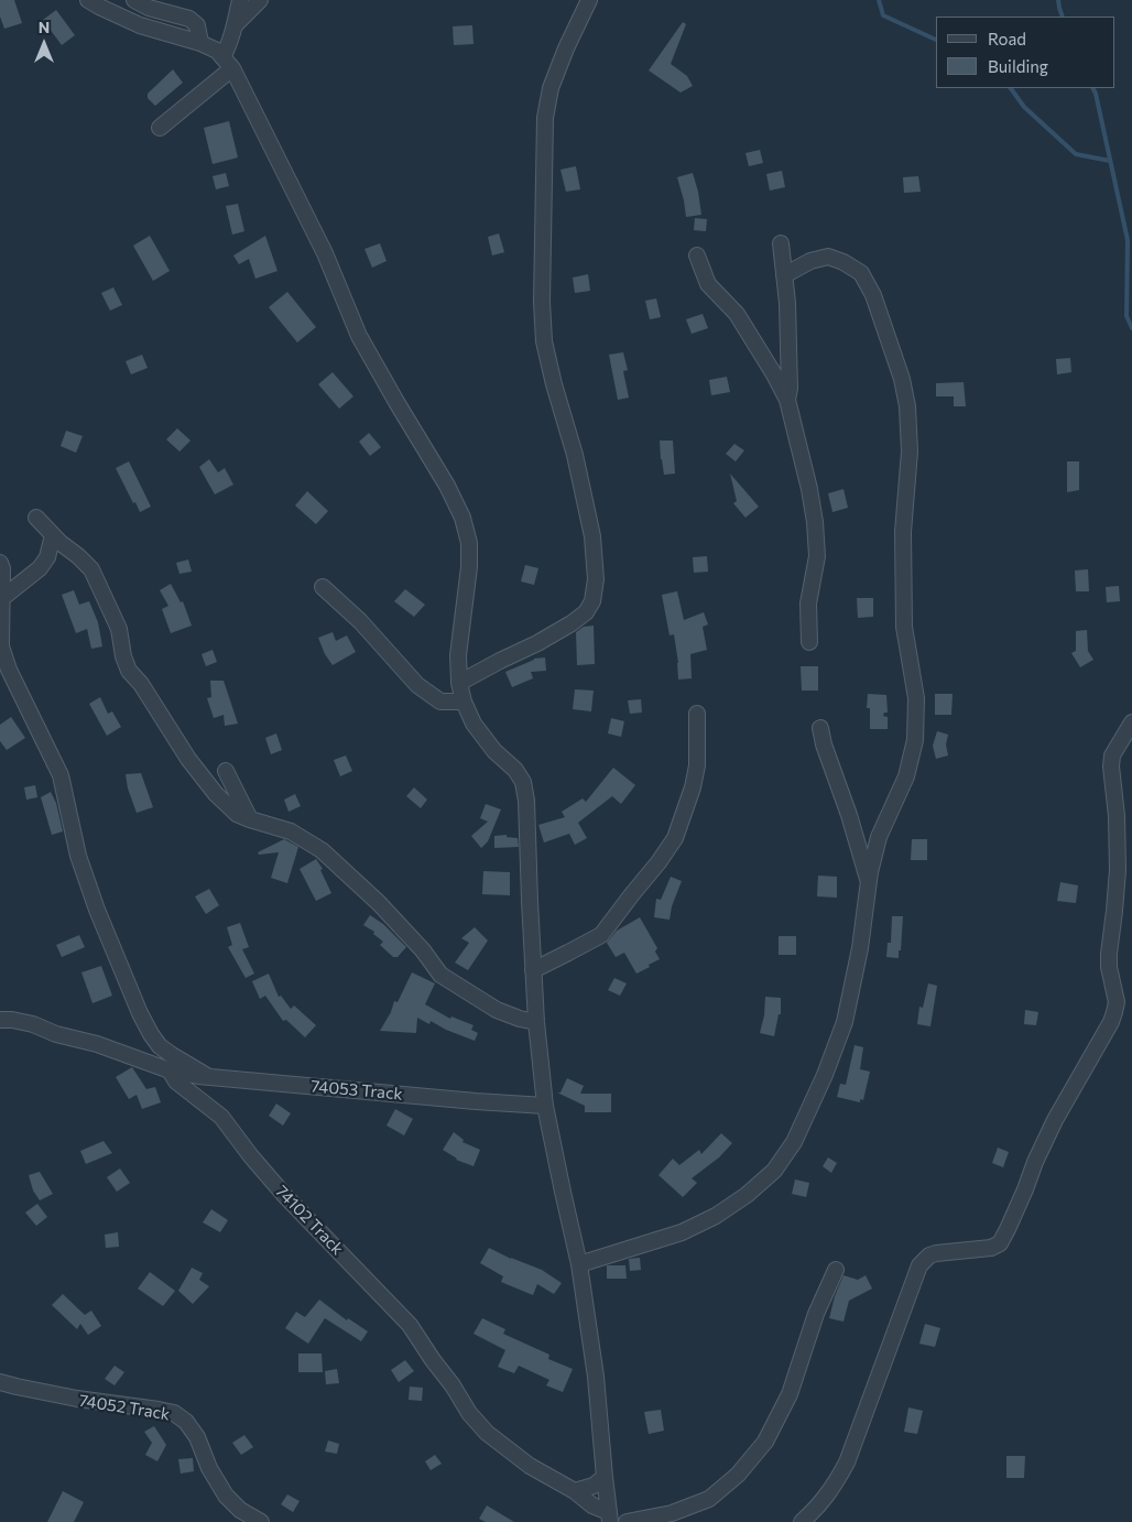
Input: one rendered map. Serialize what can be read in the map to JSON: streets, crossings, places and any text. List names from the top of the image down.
{
  "streets": {
    "street": ["74053 Track", "74102 Track", "74052 Track"]
  },
  "crossings": [
    ["74053 Track", "74102 Track"]
  ],
  "legend": ["Road", "Building"],
  "north": "top"
}
